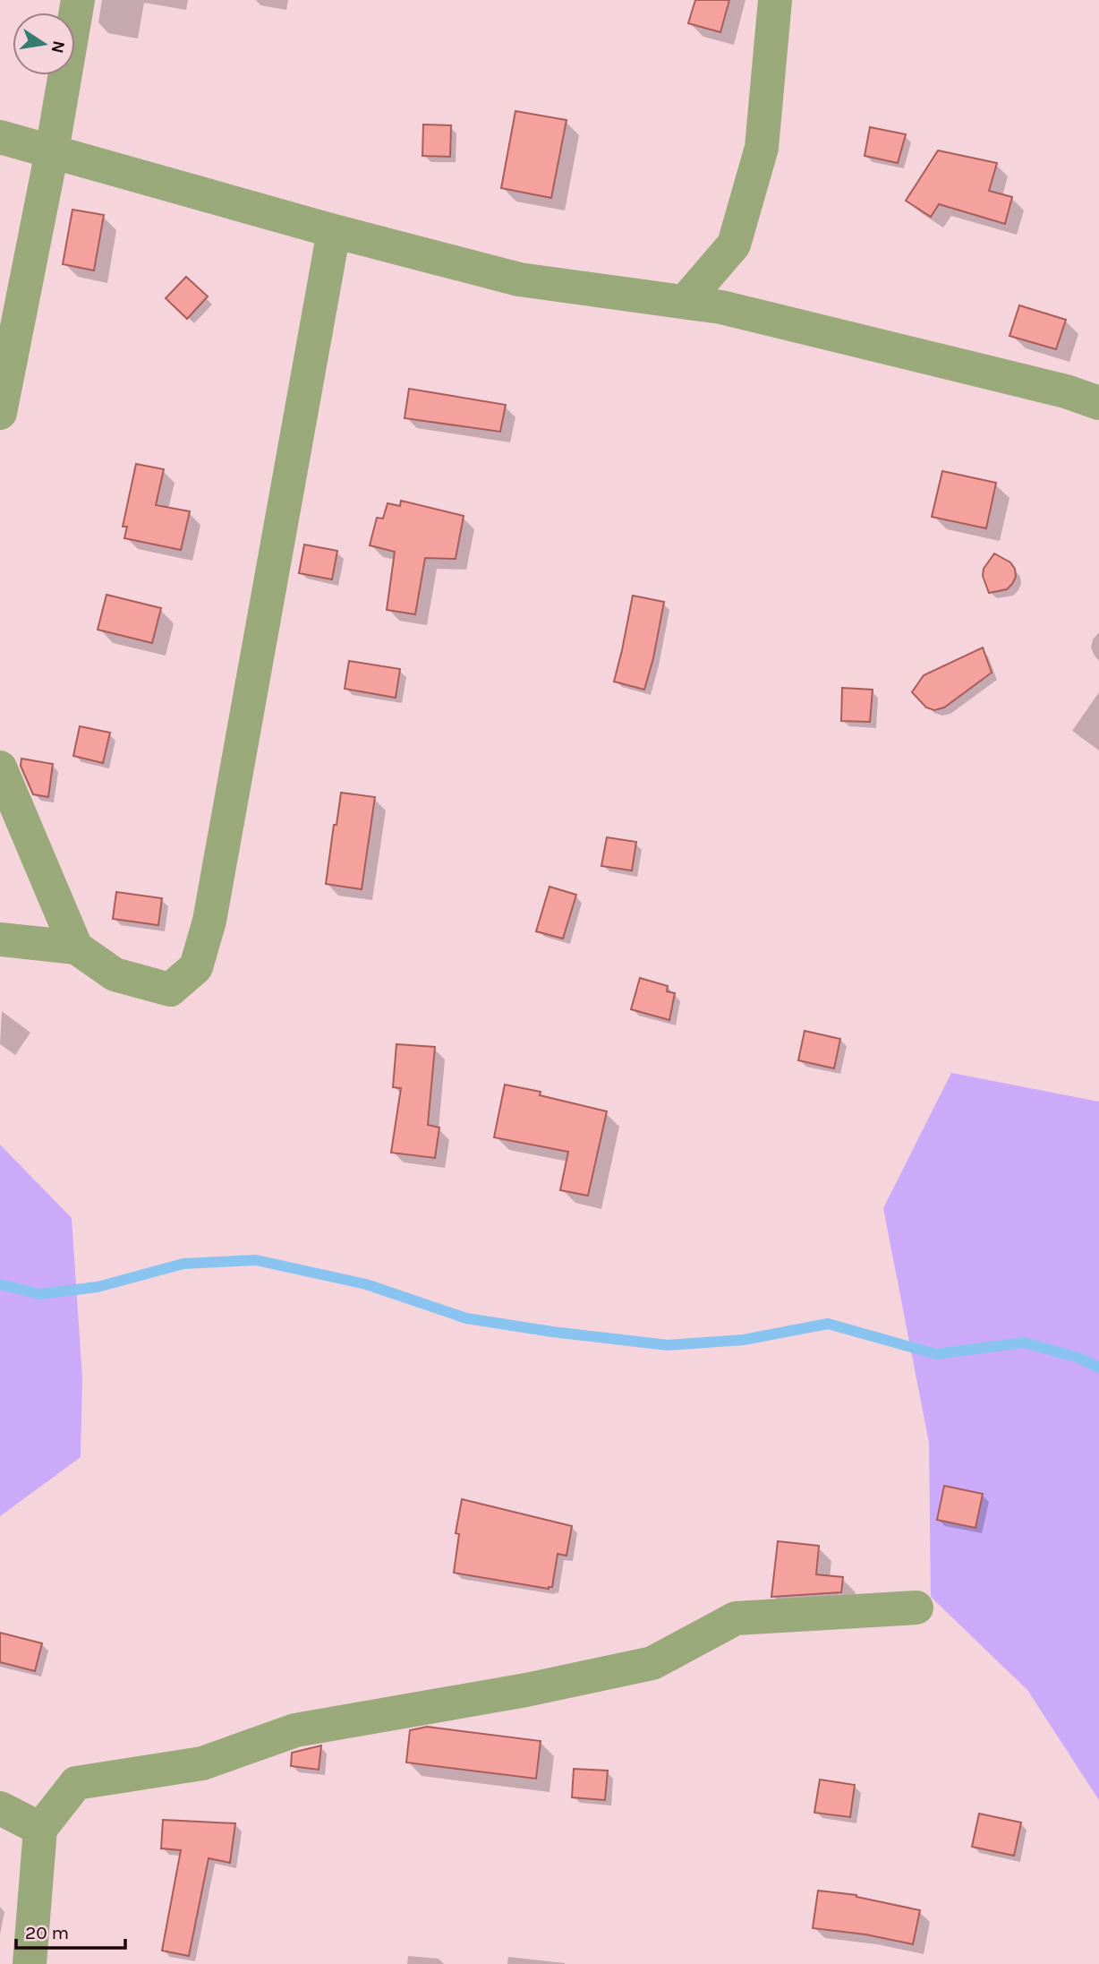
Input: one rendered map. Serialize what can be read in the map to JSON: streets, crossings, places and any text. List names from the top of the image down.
{
  "scale_bar": "20 m",
  "north": "right"
}
